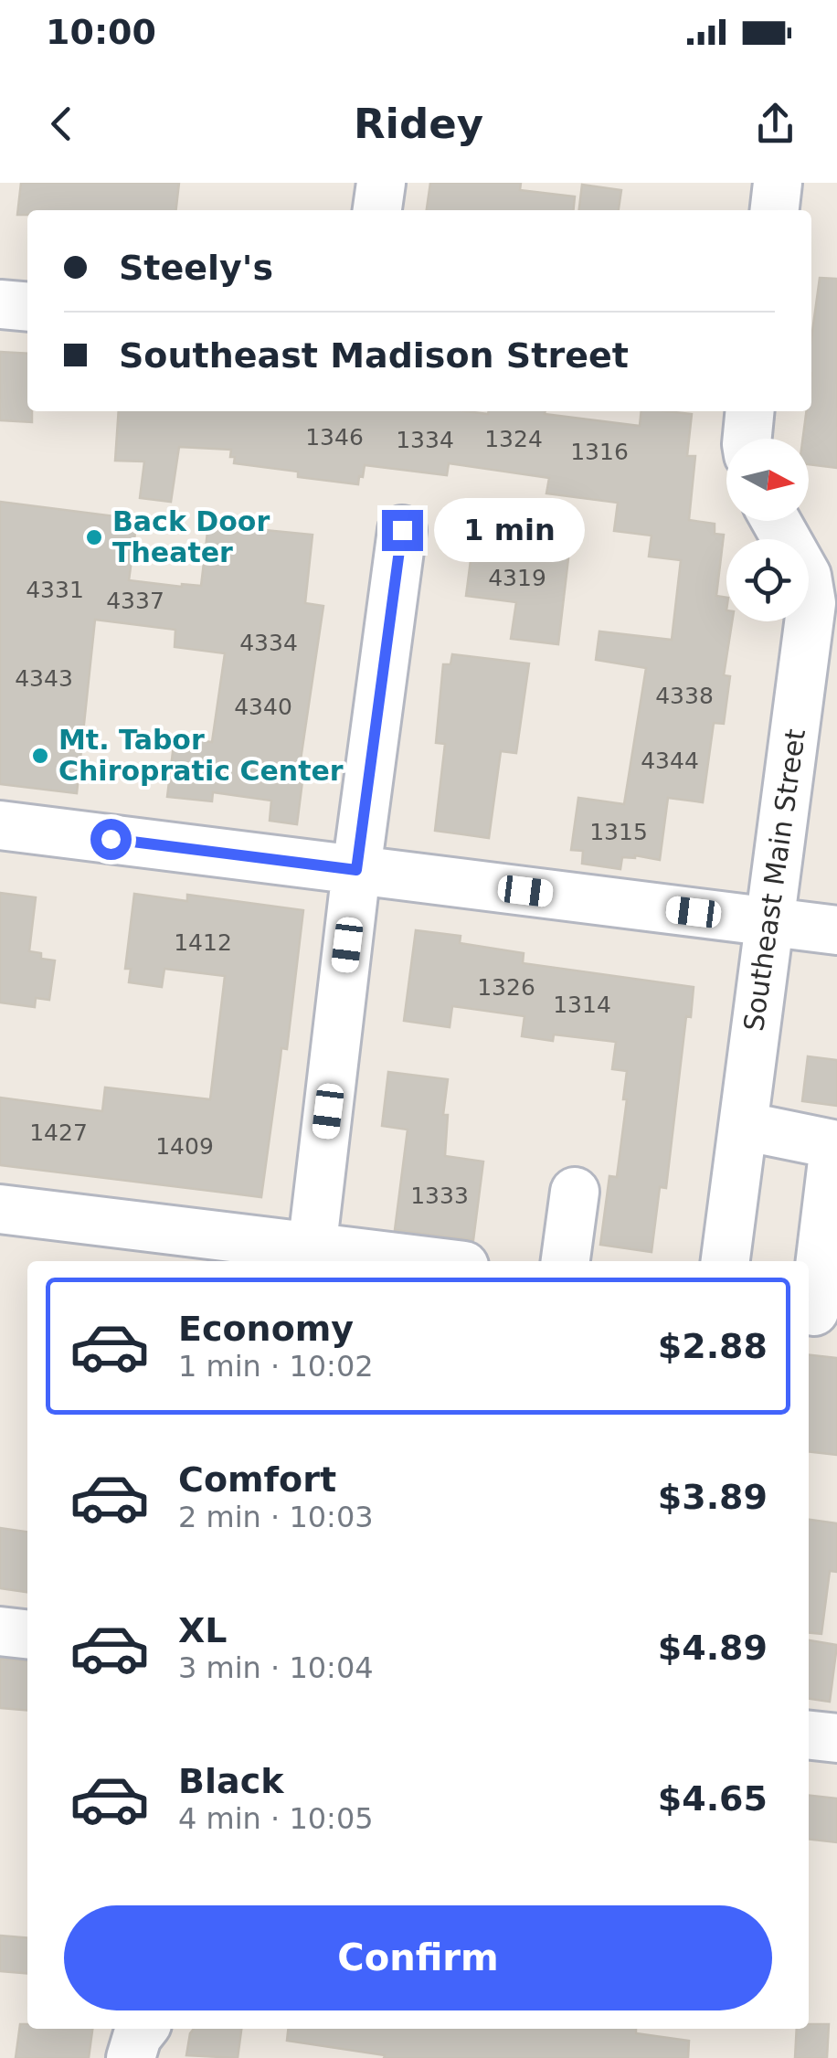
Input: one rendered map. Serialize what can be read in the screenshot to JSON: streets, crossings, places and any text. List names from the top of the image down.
{
  "streets": {
    "street": ["Southeast Main Street"]
  },
  "places": ["Back Door Theater", "Mt. Tabor Chiropratic Center"],
  "house_numbers": [
    "1346",
    "1324",
    "1334",
    "1316",
    "4319",
    "4331",
    "4337",
    "4334",
    "4343",
    "4338",
    "4340",
    "4344",
    "1315",
    "1412",
    "1326",
    "1314",
    "1427",
    "1409",
    "1333"
  ],
  "north": "right",
  "page": {
    "status": "10:00",
    "header": "Ridey",
    "banner": ["Steely's", "Southeast Madison Street"],
    "bubble": "1 min",
    "list": [
      {
        "name": "Economy",
        "note": "1 min · 10:02",
        "value": "$2.88"
      },
      {
        "name": "Comfort",
        "note": "2 min · 10:03",
        "value": "$3.89"
      },
      {
        "name": "XL",
        "note": "3 min · 10:04",
        "value": "$4.89"
      },
      {
        "name": "Black",
        "note": "4 min · 10:05",
        "value": "$4.65"
      }
    ],
    "buttons": "Confirm"
  }
}
